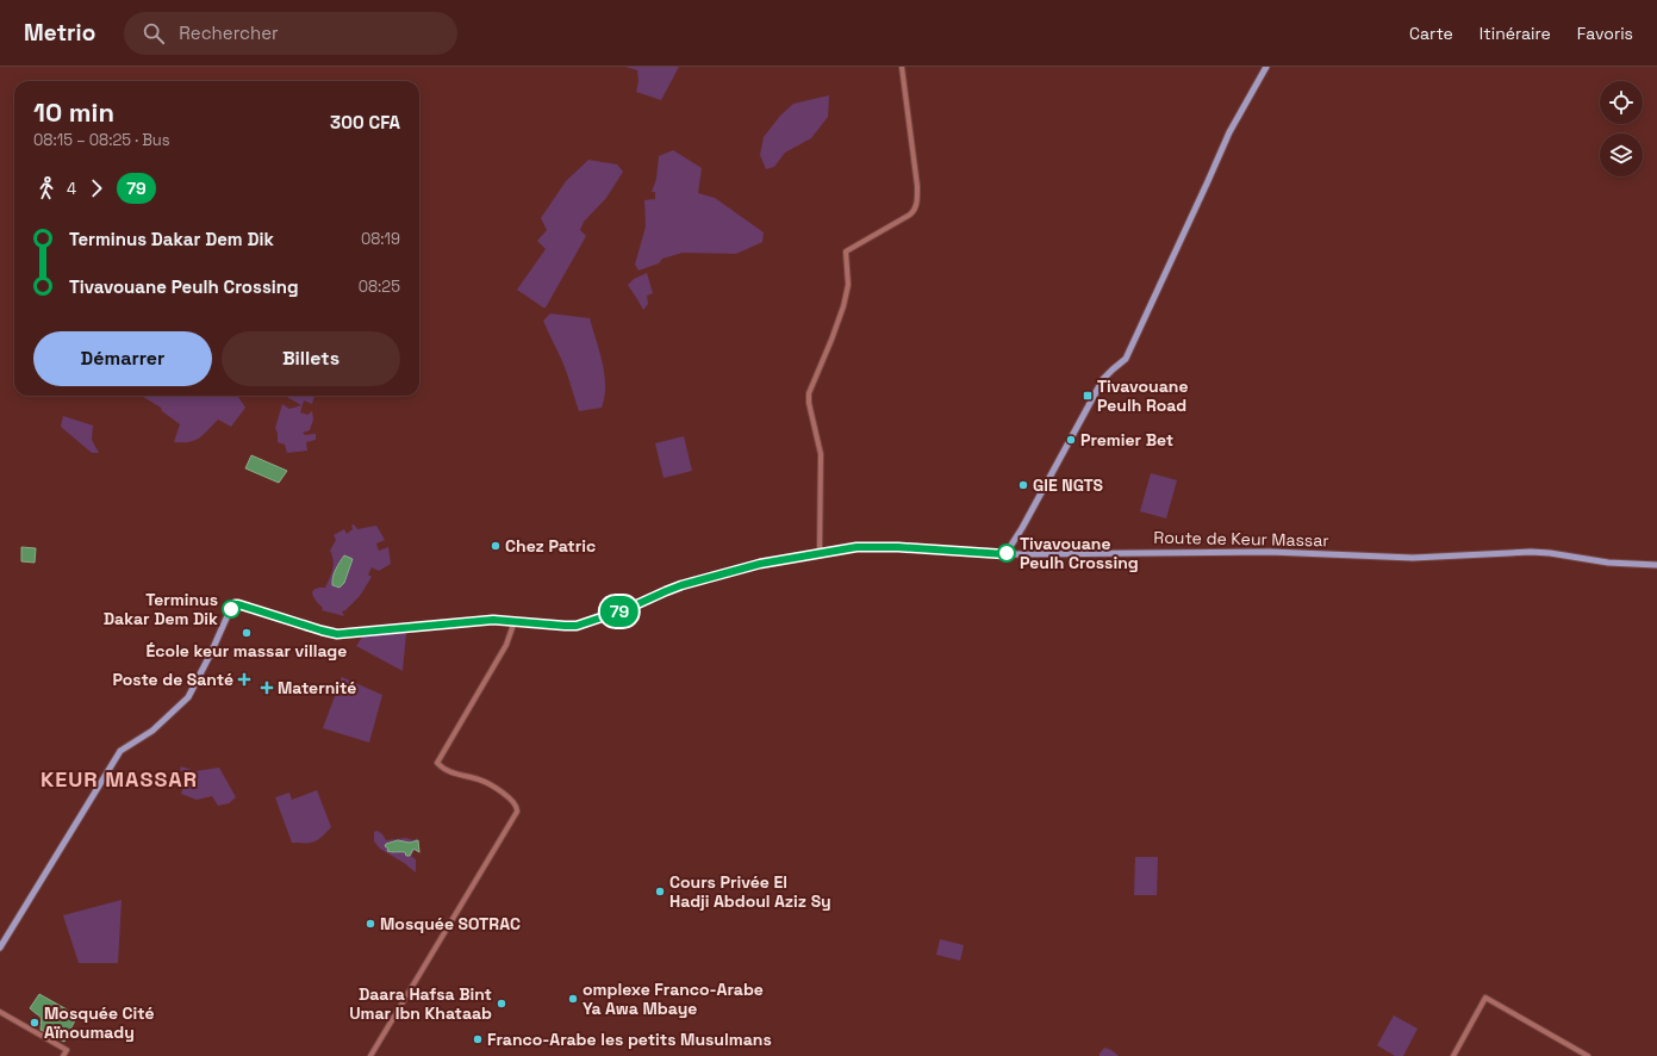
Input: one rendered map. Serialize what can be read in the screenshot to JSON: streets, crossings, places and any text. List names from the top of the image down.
{
  "streets": {
    "main road": ["Route de Keur Massar"]
  },
  "districts": ["KEUR MASSAR"],
  "places": {
    "transit": ["Tivavouane Peulh Road"],
    "other": [
      "Premier Bet",
      "GIE NGTS",
      "Chez Patric",
      "Tivavouane Peulh Crossing",
      "Terminus Dakar Dem Dik",
      "École keur massar village",
      "Cours Privée El Hadji Abdoul Aziz Sy",
      "Mosquée SOTRAC",
      "omplexe Franco-Arabe Ya Awa Mbaye",
      "Daara Hafsa Bint Umar Ibn Khataab",
      "Mosquée Cité Aïnoumady",
      "Franco-Arabe les petits Musulmans"
    ],
    "health": ["Poste de Santé", "Maternité"]
  },
  "lines": ["bus line 79"],
  "page": {
    "header": "Metrio",
    "search": "Rechercher",
    "nav": ["Carte", "Itinéraire", "Favoris"],
    "on_map": "79",
    "heading": ["10 min", "08:15 – 08:25 · Bus", "300 CFA"],
    "legs": ["4", "79"],
    "list": [
      {
        "name": "Terminus Dakar Dem Dik",
        "value": "08:19"
      },
      {
        "name": "Tivavouane Peulh Crossing",
        "value": "08:25"
      }
    ],
    "buttons": ["Démarrer", "Billets"]
  }
}
